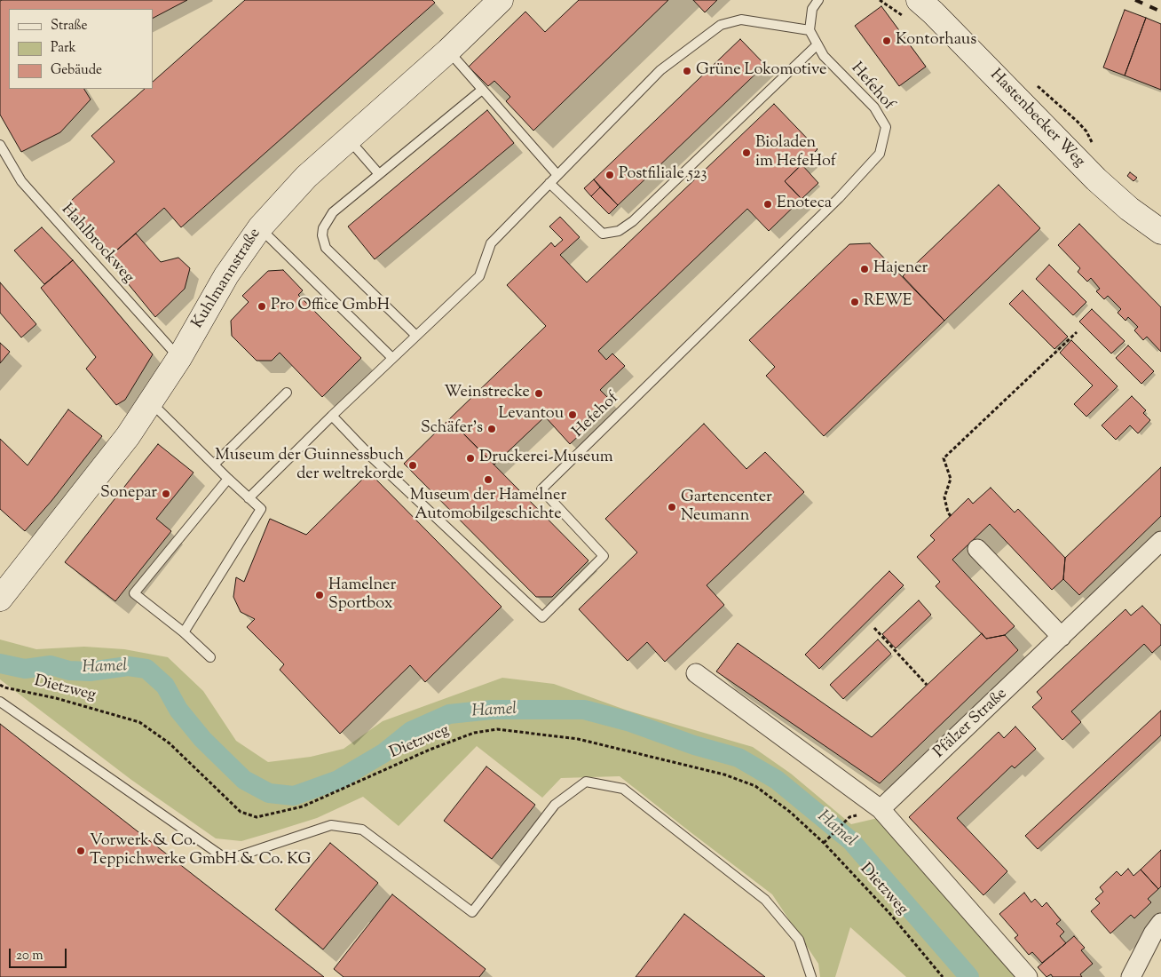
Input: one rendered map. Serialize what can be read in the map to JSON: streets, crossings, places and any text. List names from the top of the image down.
{
  "streets": {
    "main road": ["Hastenbecker Weg", "Kuhlmannstraße"],
    "street": ["Pfälzer Straße"],
    "lane": ["Hefehof", "Hahlbrockweg"],
    "path": ["Dietzweg"]
  },
  "crossings": [
    ["Hahlbrockweg", "Kuhlmannstraße"]
  ],
  "water": ["Hamel"],
  "places": [
    "Kontorhaus",
    "Grüne Lokomotive",
    "Bioladen im HefeHof",
    "Postfiliale 523",
    "Enoteca",
    "Hajener",
    "REWE",
    "Pro Office GmbH",
    "Weinstrecke",
    "Levantou",
    "Schäfer's",
    "Druckerei-Museum",
    "Museum der Guinnessbuch der weltrekorde",
    "Museum der Hamelner Automobilgeschichte",
    "Sonepar",
    "Gartencenter Neumann",
    "Hamelner Sportbox",
    "Vorwerk & Co. Teppichwerke GmbH & Co. KG"
  ],
  "legend": ["Straße", "Park", "Gebäude"],
  "scale_bar": "20 m"
}
